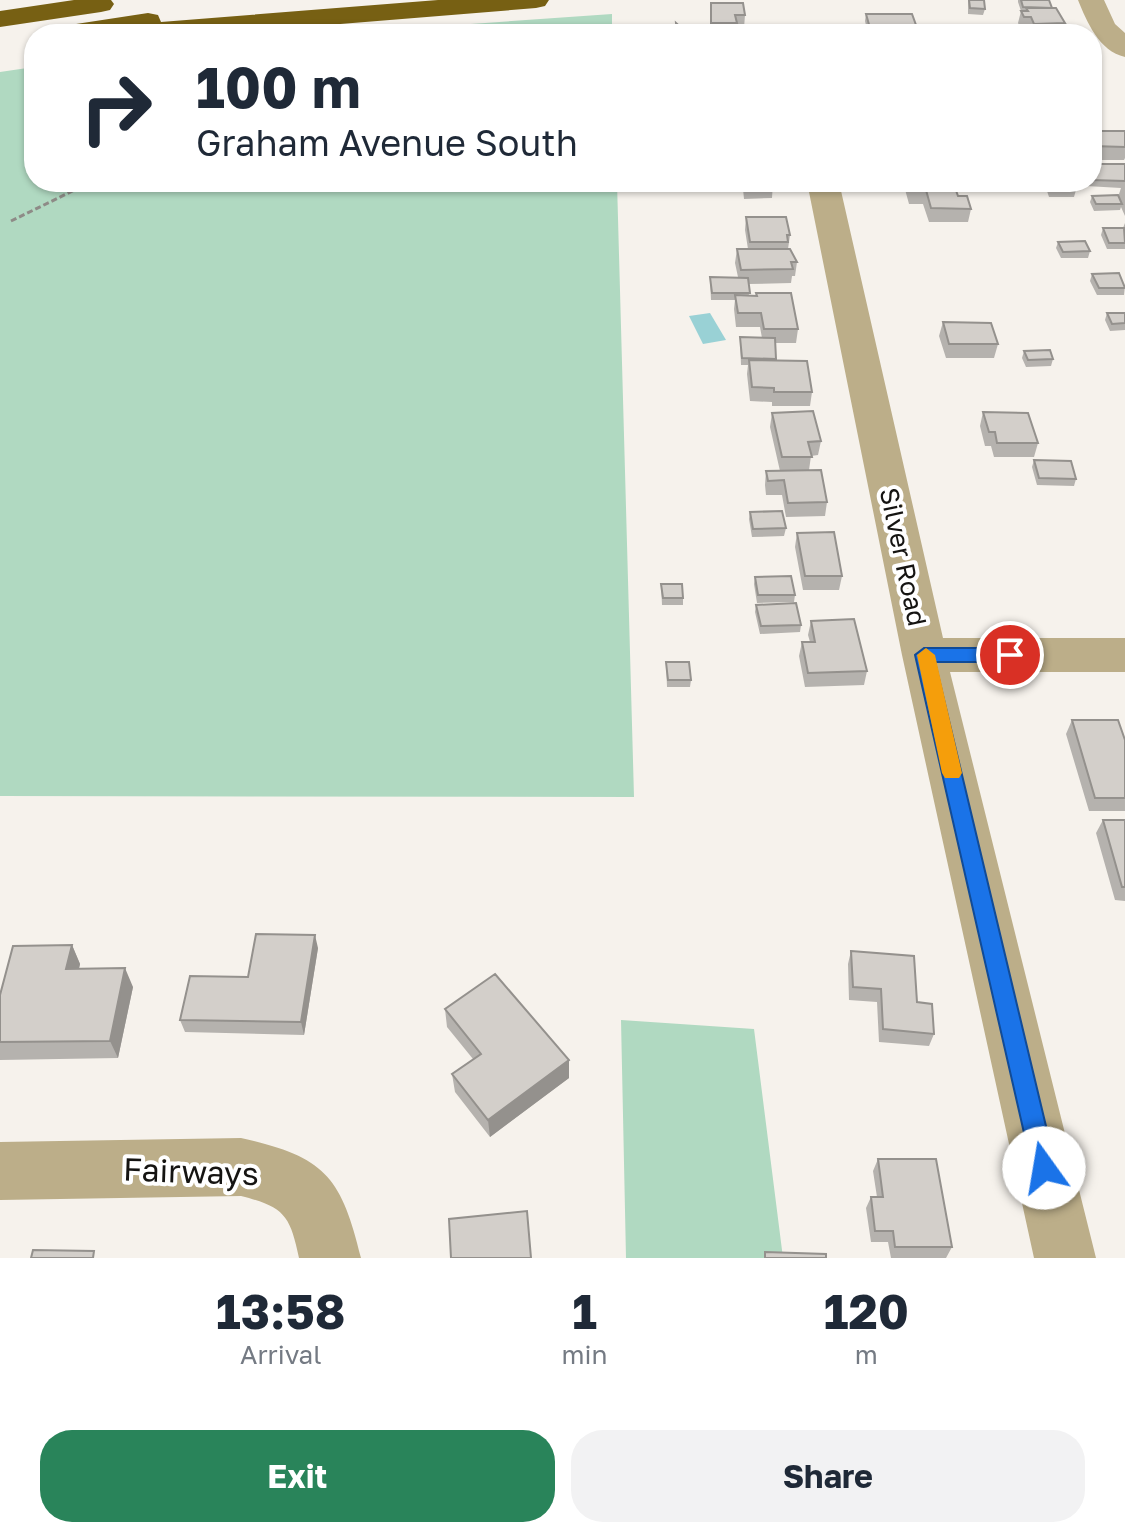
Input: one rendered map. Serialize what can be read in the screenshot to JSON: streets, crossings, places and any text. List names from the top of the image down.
{
  "streets": {
    "street": ["Silver Road", "Fairways"]
  },
  "page": {
    "turn": ["100 m", "Graham Avenue South"],
    "eta": [
      "13:58",
      "Arrival",
      "1",
      "min",
      "120",
      "m"
    ],
    "buttons": ["Exit", "Share"]
  }
}
